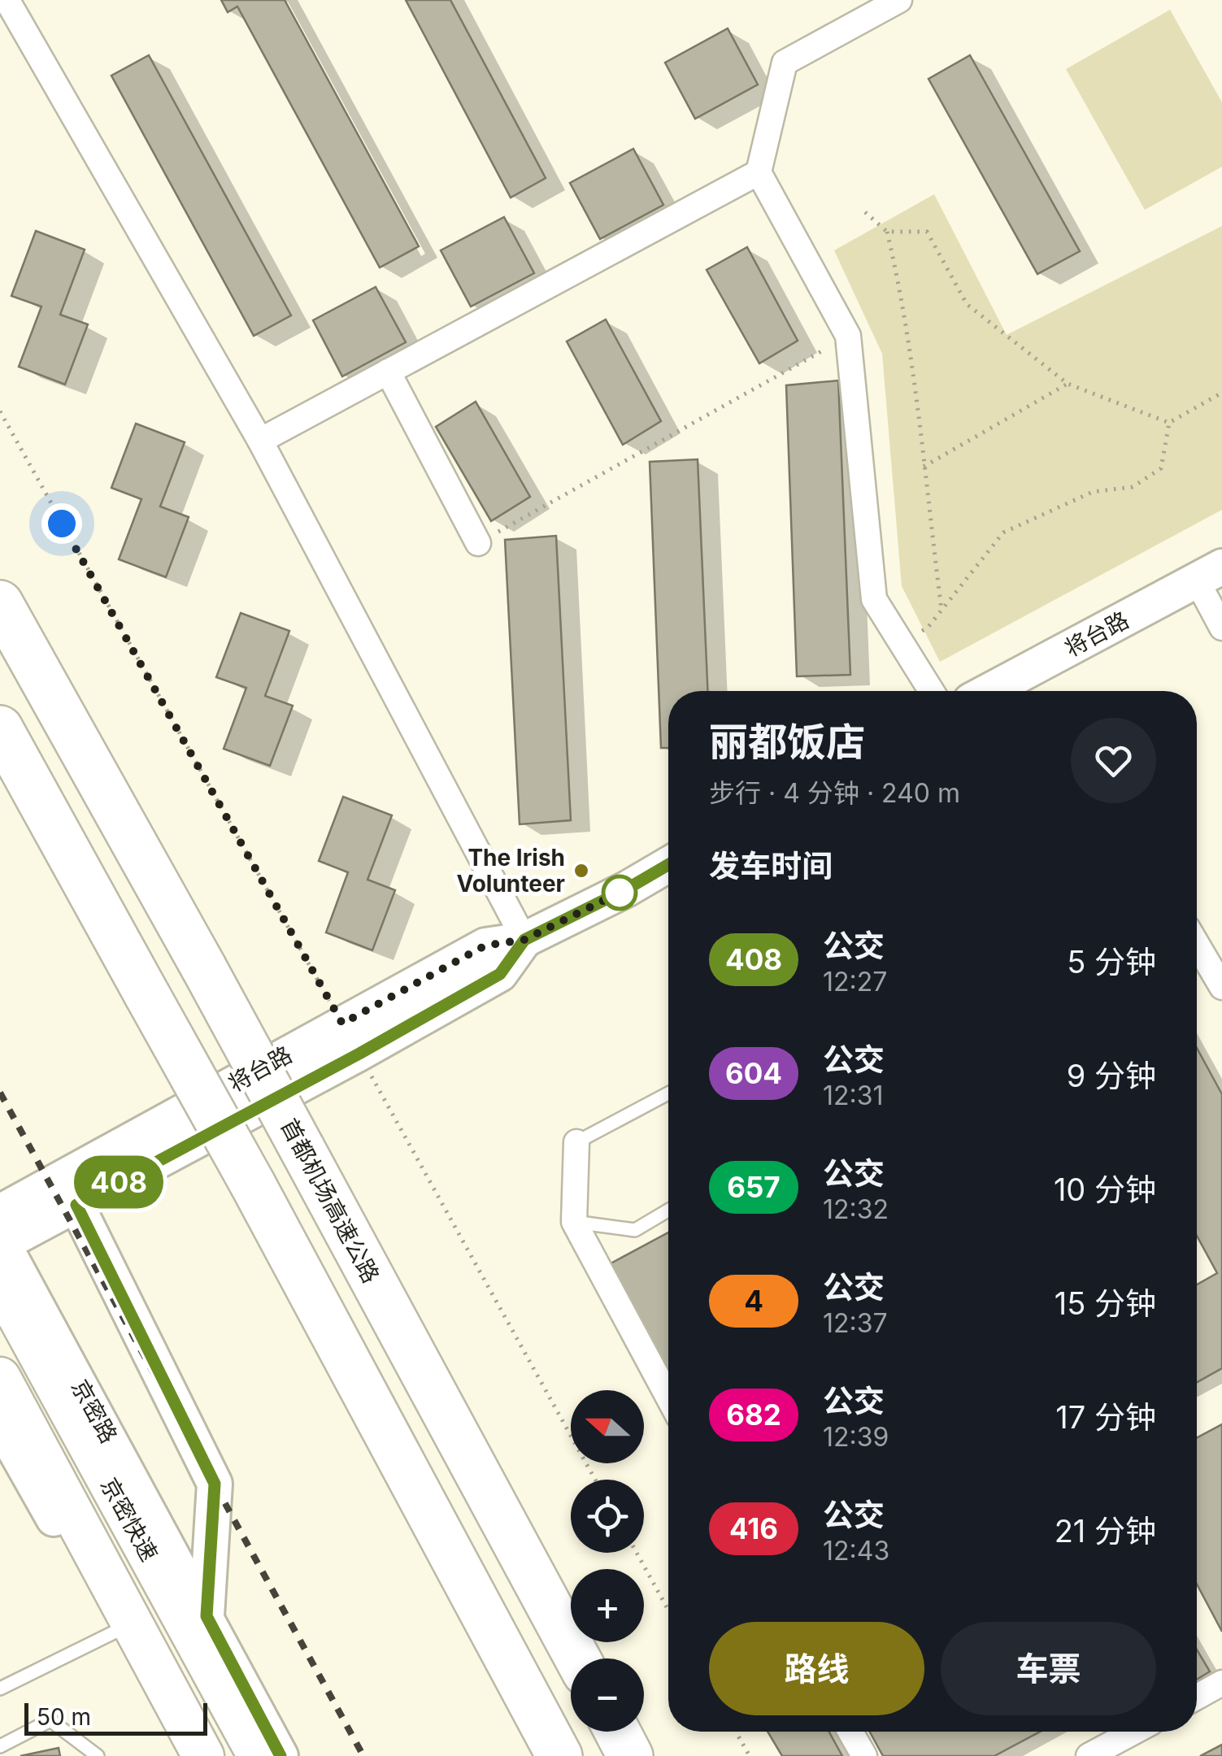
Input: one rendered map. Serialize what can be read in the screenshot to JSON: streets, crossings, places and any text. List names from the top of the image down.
{
  "streets": {
    "highway": ["首都机场高速公路", "京密快速"],
    "main road": ["将台路", "京密路"]
  },
  "crossings": [
    ["将台路", "京密路"],
    ["将台路", "京密快速"],
    ["京密路", "京密快速"]
  ],
  "places": ["The Irish Volunteer"],
  "lines": ["bus line 408"],
  "scale_bar": "50 m",
  "north": "left",
  "page": {
    "on_map": "408",
    "heading": [
      ["丽都饭店", "步行 · 4 分钟 · 240 m"],
      "发车时间"
    ],
    "list": [
      {
        "mark": "408",
        "name": "公交",
        "note": "12:27",
        "value": "5 分钟"
      },
      {
        "mark": "604",
        "name": "公交",
        "note": "12:31",
        "value": "9 分钟"
      },
      {
        "mark": "657",
        "name": "公交",
        "note": "12:32",
        "value": "10 分钟"
      },
      {
        "mark": "4",
        "name": "公交",
        "note": "12:37",
        "value": "15 分钟"
      },
      {
        "mark": "682",
        "name": "公交",
        "note": "12:39",
        "value": "17 分钟"
      },
      {
        "mark": "416",
        "name": "公交",
        "note": "12:43",
        "value": "21 分钟"
      }
    ],
    "map_buttons": ["+", "−"],
    "buttons": ["路线", "车票"],
    "scale": "50 m"
  }
}
